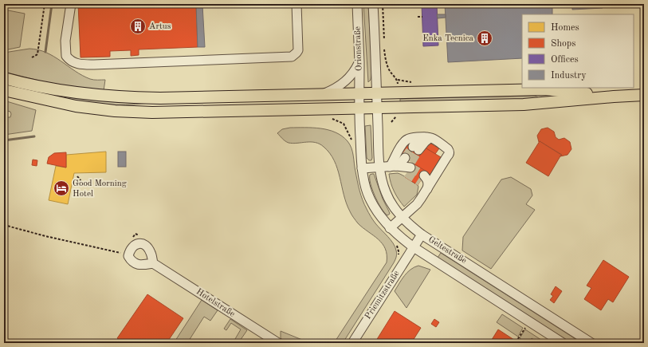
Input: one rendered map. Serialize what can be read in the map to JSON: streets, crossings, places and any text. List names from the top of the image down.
{
  "streets": {
    "street": [
      "Orionstraße",
      "Geltestraße",
      "Priemitzstraße",
      "Hotelstraße"
    ]
  },
  "crossings": [
    ["Orionstraße", "Geltestraße"],
    ["Geltestraße", "Priemitzstraße"]
  ],
  "places": {
    "building": ["Artus", "Enka Tecnica"],
    "hotel": ["Good Morning Hotel"]
  },
  "legend": [
    "Homes",
    "Shops",
    "Offices",
    "Industry"
  ]
}
